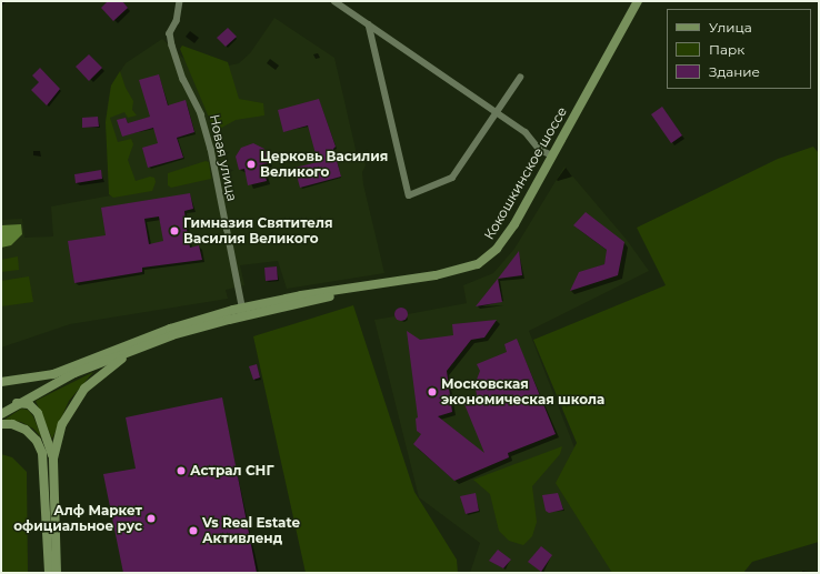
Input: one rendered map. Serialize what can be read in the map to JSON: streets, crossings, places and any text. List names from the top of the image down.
{
  "streets": {
    "main road": ["Кокошкинское шоссе"],
    "street": ["Новая улица"]
  },
  "crossings": [
    ["Новая улица", "Кокошкинское шоссе"]
  ],
  "places": [
    "Церковь Василия Великого",
    "Гимназия Святителя Василия Великого",
    "Московская экономическая школа",
    "Астрал СНГ",
    "Алф Маркет официальное рус",
    "Vs Real Estate Активленд"
  ],
  "legend": ["Улица", "Парк", "Здание"]
}
